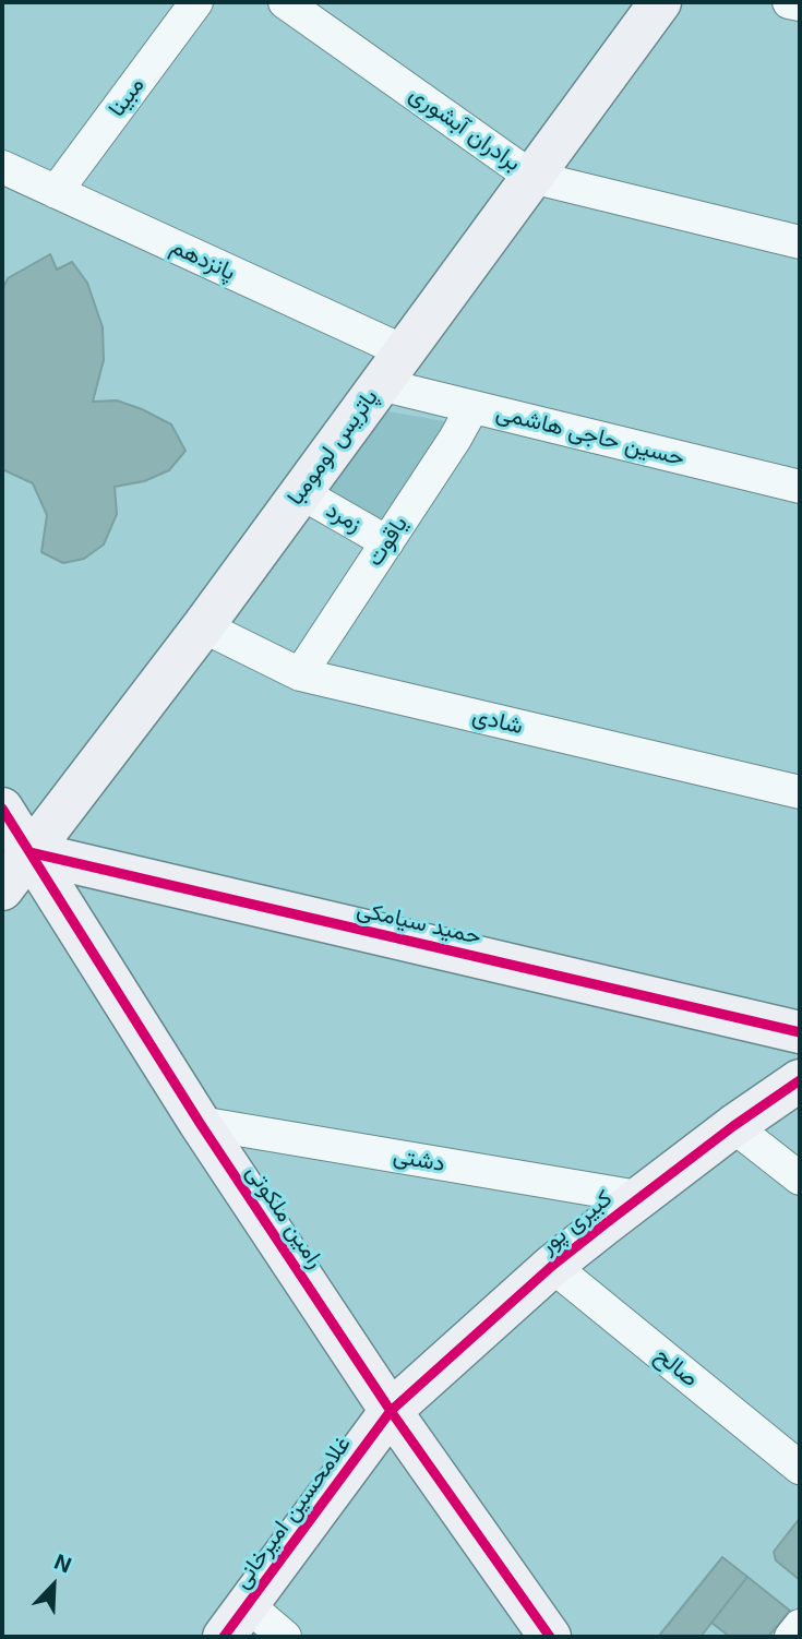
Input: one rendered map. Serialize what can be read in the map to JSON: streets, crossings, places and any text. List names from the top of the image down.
{
  "streets": {
    "street": [
      "مبینا",
      "برادران آبشوری",
      "پانزدهم",
      "حسین حاجی هاشمی",
      "پاتریس لومومبا",
      "زمرد",
      "یاقوت",
      "شادی",
      "حمید سیامکی",
      "دشتی",
      "رامین ملکوتی",
      "کبیری پور",
      "صالح",
      "غلامحسین امیرخانی"
    ]
  },
  "crossings": [
    ["مبینا", "پانزدهم"],
    ["برادران آبشوری", "پاتریس لومومبا"],
    ["پانزدهم", "حسین حاجی هاشمی"],
    ["پانزدهم", "پاتریس لومومبا"],
    ["حسین حاجی هاشمی", "پاتریس لومومبا"],
    ["حسین حاجی هاشمی", "یاقوت"],
    ["پاتریس لومومبا", "زمرد"],
    ["پاتریس لومومبا", "شادی"],
    ["پاتریس لومومبا", "حمید سیامکی"],
    ["پاتریس لومومبا", "رامین ملکوتی"],
    ["زمرد", "یاقوت"],
    ["یاقوت", "شادی"],
    ["حمید سیامکی", "رامین ملکوتی"],
    ["دشتی", "رامین ملکوتی"],
    ["دشتی", "کبیری پور"],
    ["رامین ملکوتی", "کبیری پور"],
    ["رامین ملکوتی", "غلامحسین امیرخانی"],
    ["کبیری پور", "صالح"],
    ["کبیری پور", "غلامحسین امیرخانی"]
  ],
  "north": "top right"
}
